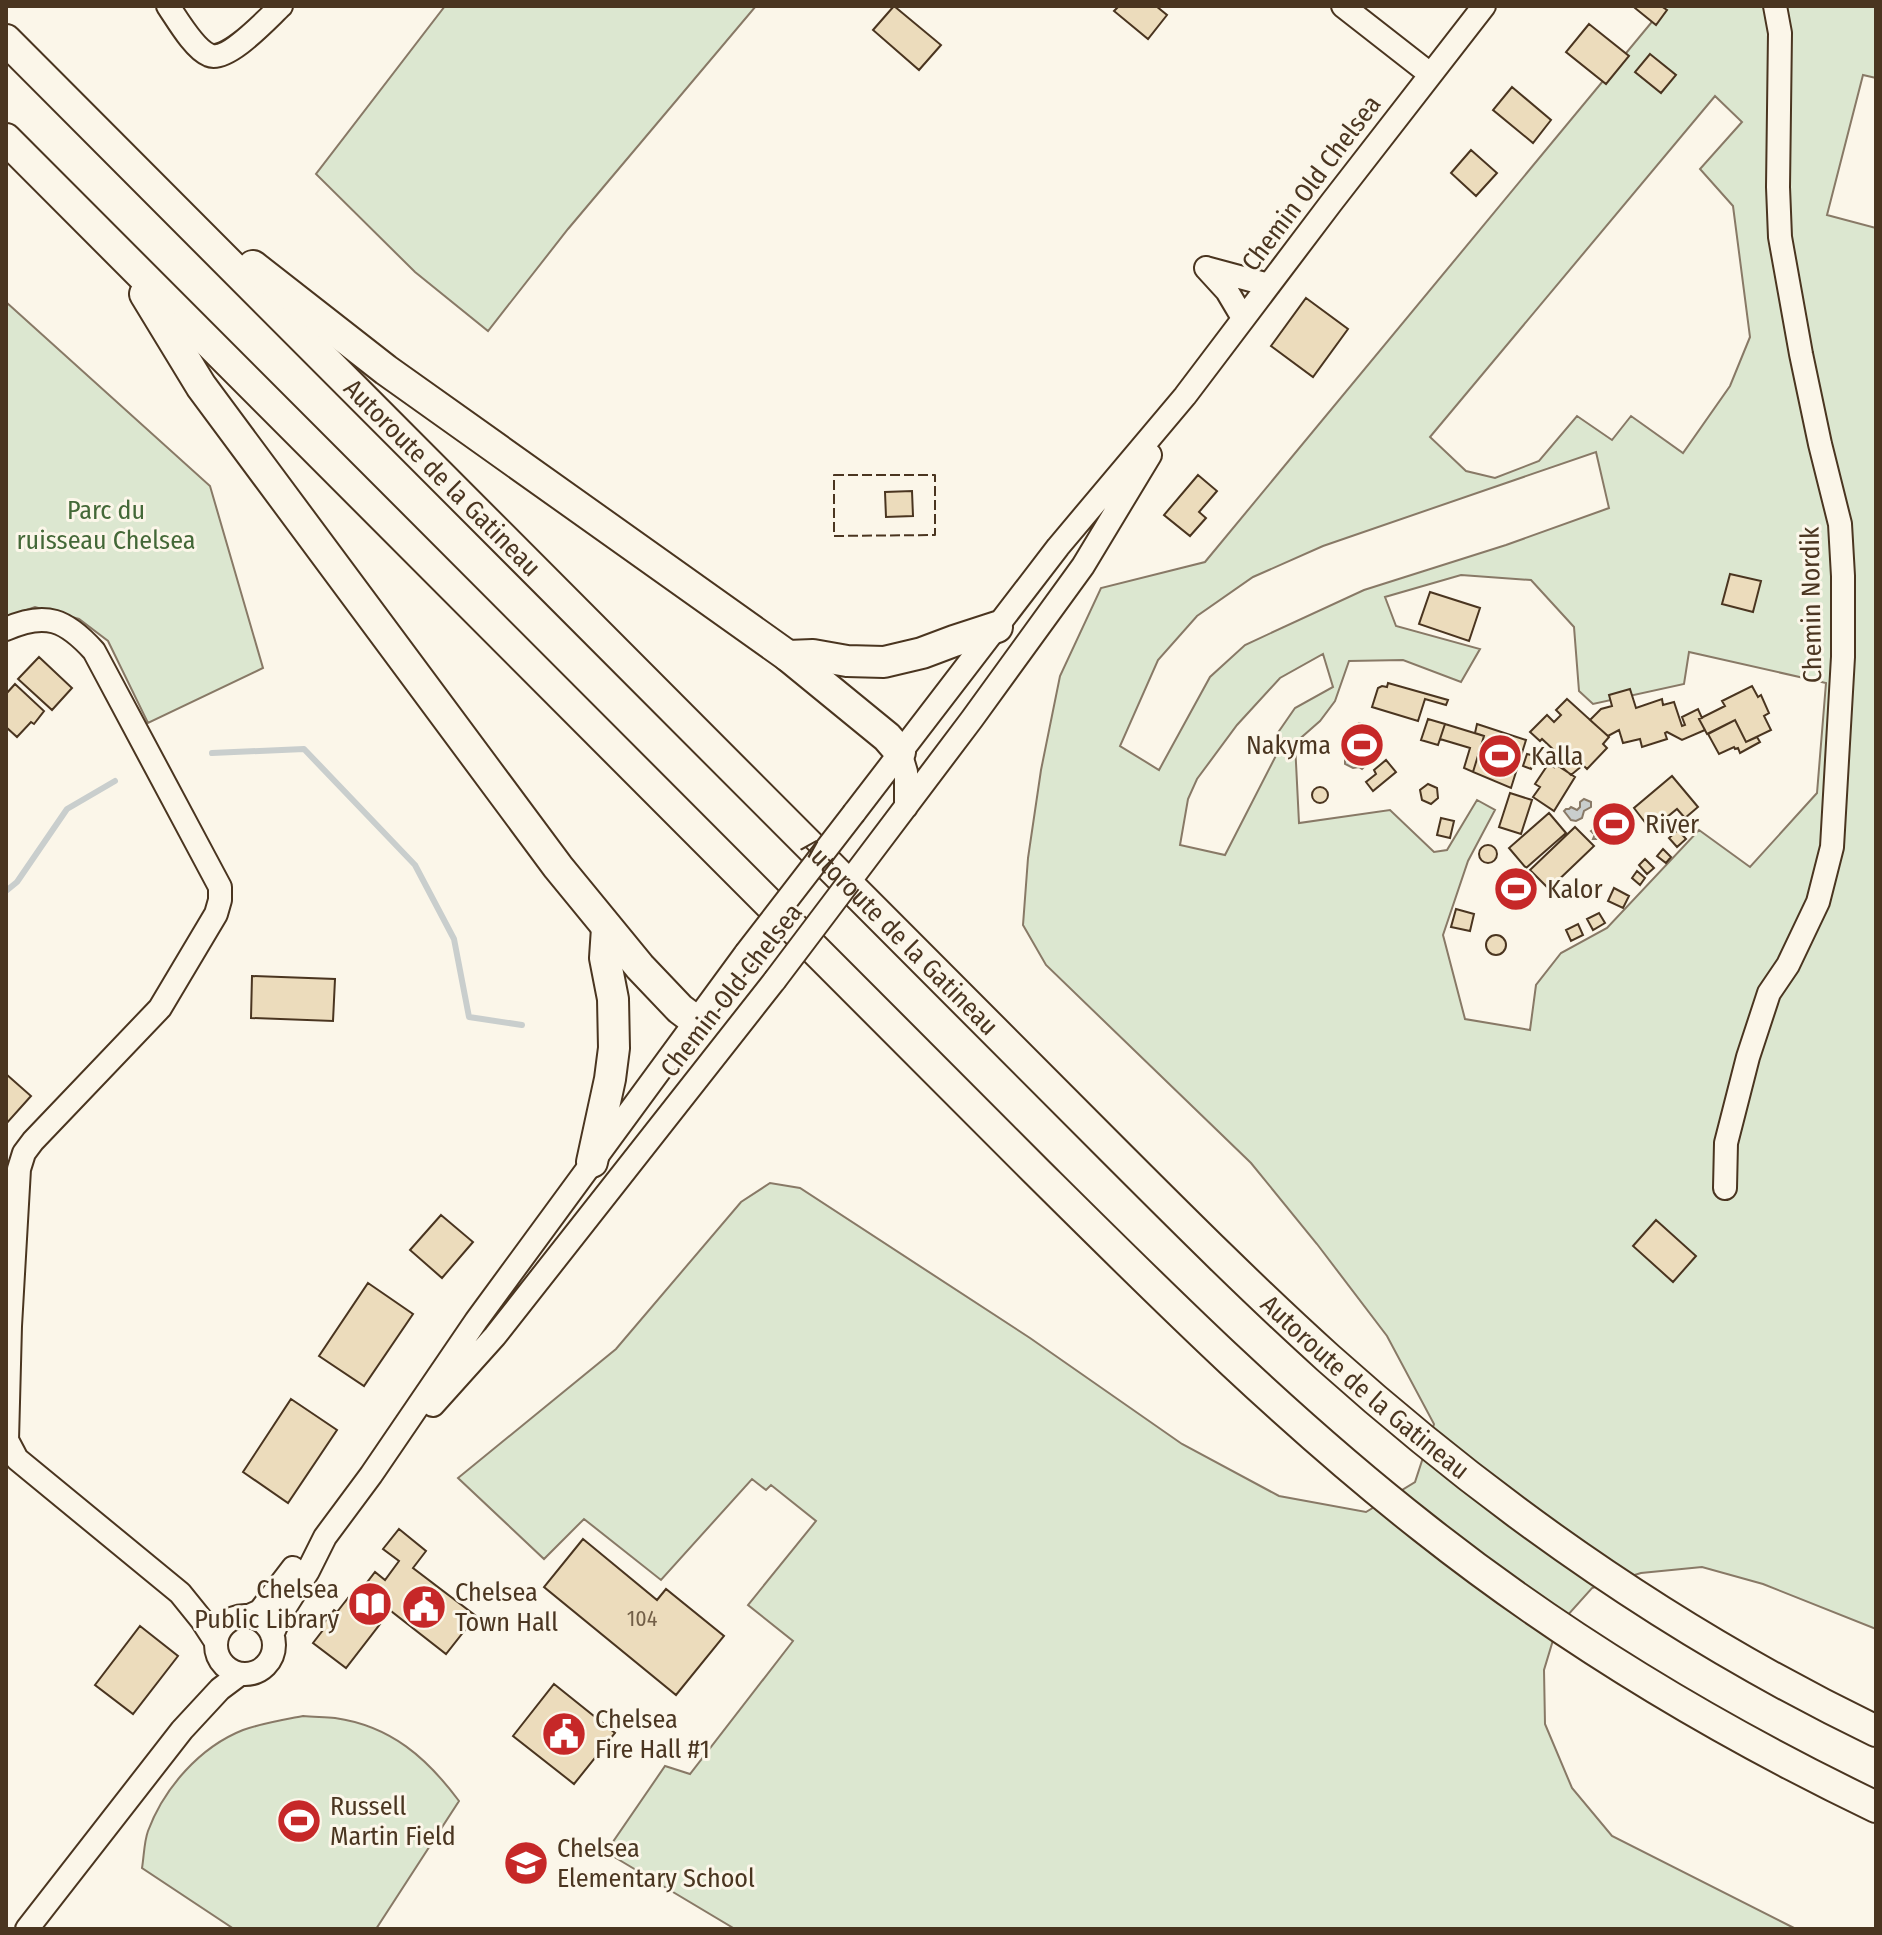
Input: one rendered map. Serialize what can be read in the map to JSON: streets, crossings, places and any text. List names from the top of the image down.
{
  "streets": {
    "highway": ["Autoroute de la Gatineau"],
    "street": ["Chemin Old Chelsea", "Chemin Nordik"]
  },
  "parks": ["Parc du ruisseau Chelsea"],
  "places": {
    "sports": [
      "Nakyma",
      "Kalla",
      "River",
      "Kalor",
      "Russell Martin Field"
    ],
    "library": ["Chelsea Public Library"],
    "public building": ["Chelsea Town Hall", "Chelsea Fire Hall #1"],
    "school or university": ["Chelsea Elementary School"]
  },
  "house_numbers": ["104"]
}
